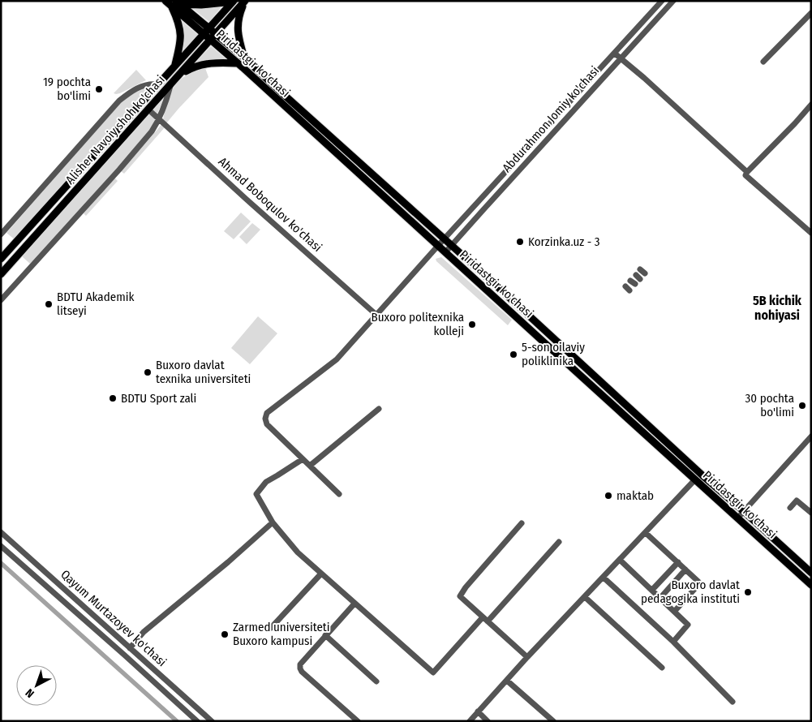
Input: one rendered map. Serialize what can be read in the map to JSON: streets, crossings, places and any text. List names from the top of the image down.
{
  "streets": {
    "main road": ["Piridastgir ko'chasi", "Alisher Navoiy shoh ko'chasi"],
    "street": ["Abdurahmon Jomiy ko'chasi", "Ahmad Boboqulov ko'chasi", "Qayum Murtazoyev ko'chasi"]
  },
  "crossings": [
    ["Piridastgir ko'chasi", "Abdurahmon Jomiy ko'chasi"],
    ["Piridastgir ko'chasi", "Alisher Navoiy shoh ko'chasi"],
    ["Abdurahmon Jomiy ko'chasi", "Ahmad Boboqulov ko'chasi"],
    ["Alisher Navoiy shoh ko'chasi", "Ahmad Boboqulov ko'chasi"]
  ],
  "districts": ["5B kichik nohiyasi"],
  "places": [
    "19 pochta bo'limi",
    "Korzinka.uz - 3",
    "BDTU Akademik litseyi",
    "Buxoro politexnika kolleji",
    "5-son oilaviy poliklinika",
    "Buxoro davlat texnika universiteti",
    "BDTU Sport zali",
    "30 pochta bo'limi",
    "maktab",
    "Buxoro davlat pedagogika instituti",
    "Zarmed universiteti Buxoro kampusi"
  ],
  "north": "bottom left"
}
